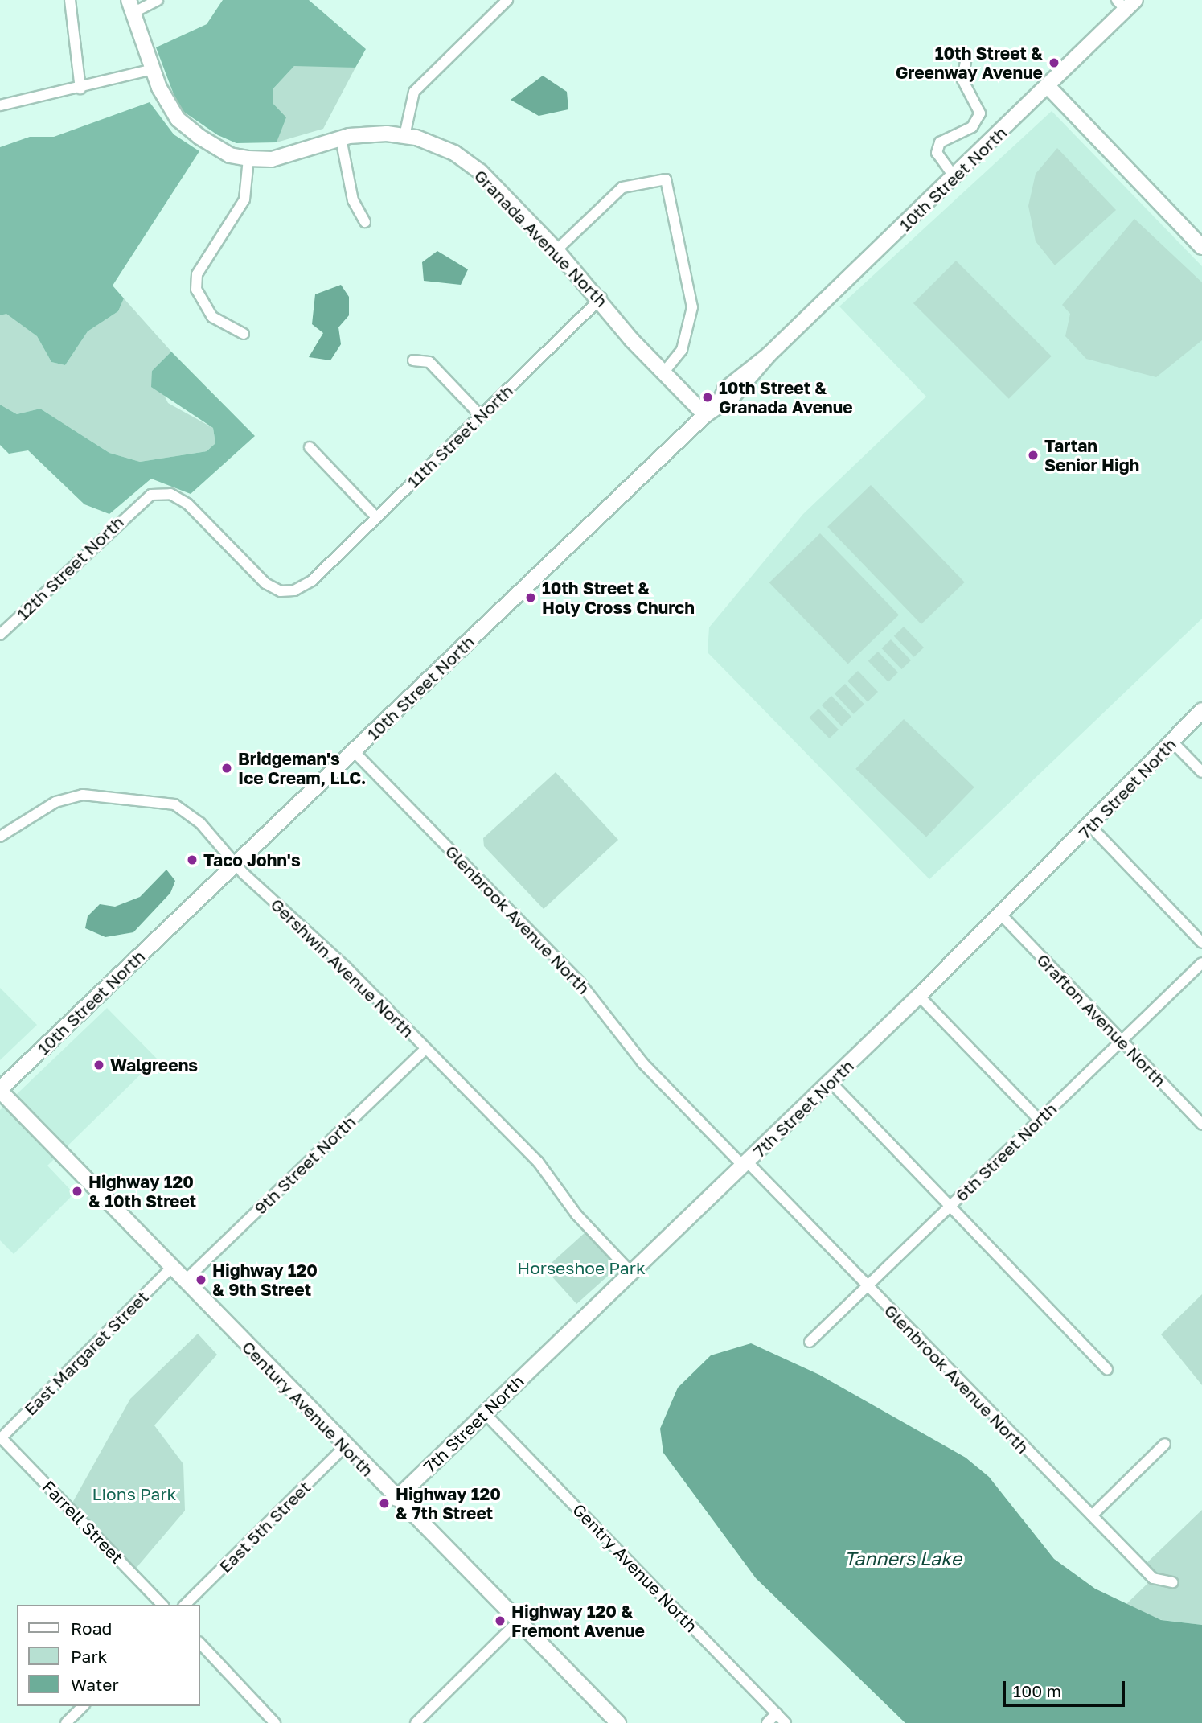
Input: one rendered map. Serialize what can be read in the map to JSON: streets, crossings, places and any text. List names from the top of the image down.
{
  "streets": {
    "main road": [
      "10th Street North",
      "Granada Avenue North",
      "7th Street North",
      "Century Avenue North"
    ],
    "street": [
      "11th Street North",
      "12th Street North",
      "Glenbrook Avenue North",
      "Gershwin Avenue North",
      "Grafton Avenue North",
      "6th Street North",
      "9th Street North",
      "East Margaret Street",
      "Farrell Street",
      "East 5th Street",
      "Gentry Avenue North"
    ]
  },
  "crossings": [
    ["10th Street North", "Granada Avenue North"],
    ["10th Street North", "Glenbrook Avenue North"],
    ["10th Street North", "Gershwin Avenue North"],
    ["10th Street North", "Century Avenue North"],
    ["Granada Avenue North", "11th Street North"],
    ["11th Street North", "12th Street North"],
    ["7th Street North", "Glenbrook Avenue North"],
    ["7th Street North", "Gershwin Avenue North"],
    ["7th Street North", "Grafton Avenue North"],
    ["7th Street North", "Century Avenue North"],
    ["7th Street North", "Gentry Avenue North"],
    ["Glenbrook Avenue North", "6th Street North"],
    ["Gershwin Avenue North", "9th Street North"],
    ["Grafton Avenue North", "6th Street North"],
    ["9th Street North", "Century Avenue North"],
    ["East Margaret Street", "Century Avenue North"],
    ["East Margaret Street", "Farrell Street"],
    ["Century Avenue North", "East 5th Street"]
  ],
  "water": ["Tanners Lake"],
  "parks": ["Horseshoe Park", "Lions Park"],
  "places": [
    "10th Street & Greenway Avenue",
    "10th Street & Granada Avenue",
    "Tartan Senior High",
    "10th Street & Holy Cross Church",
    "Bridgeman's Ice Cream, LLC.",
    "Taco John's",
    "Walgreens",
    "Highway 120 & 10th Street",
    "Highway 120 & 9th Street",
    "Highway 120 & 7th Street",
    "Highway 120 & Fremont Avenue"
  ],
  "legend": ["Road", "Park", "Water"],
  "scale_bar": "100 m"
}
